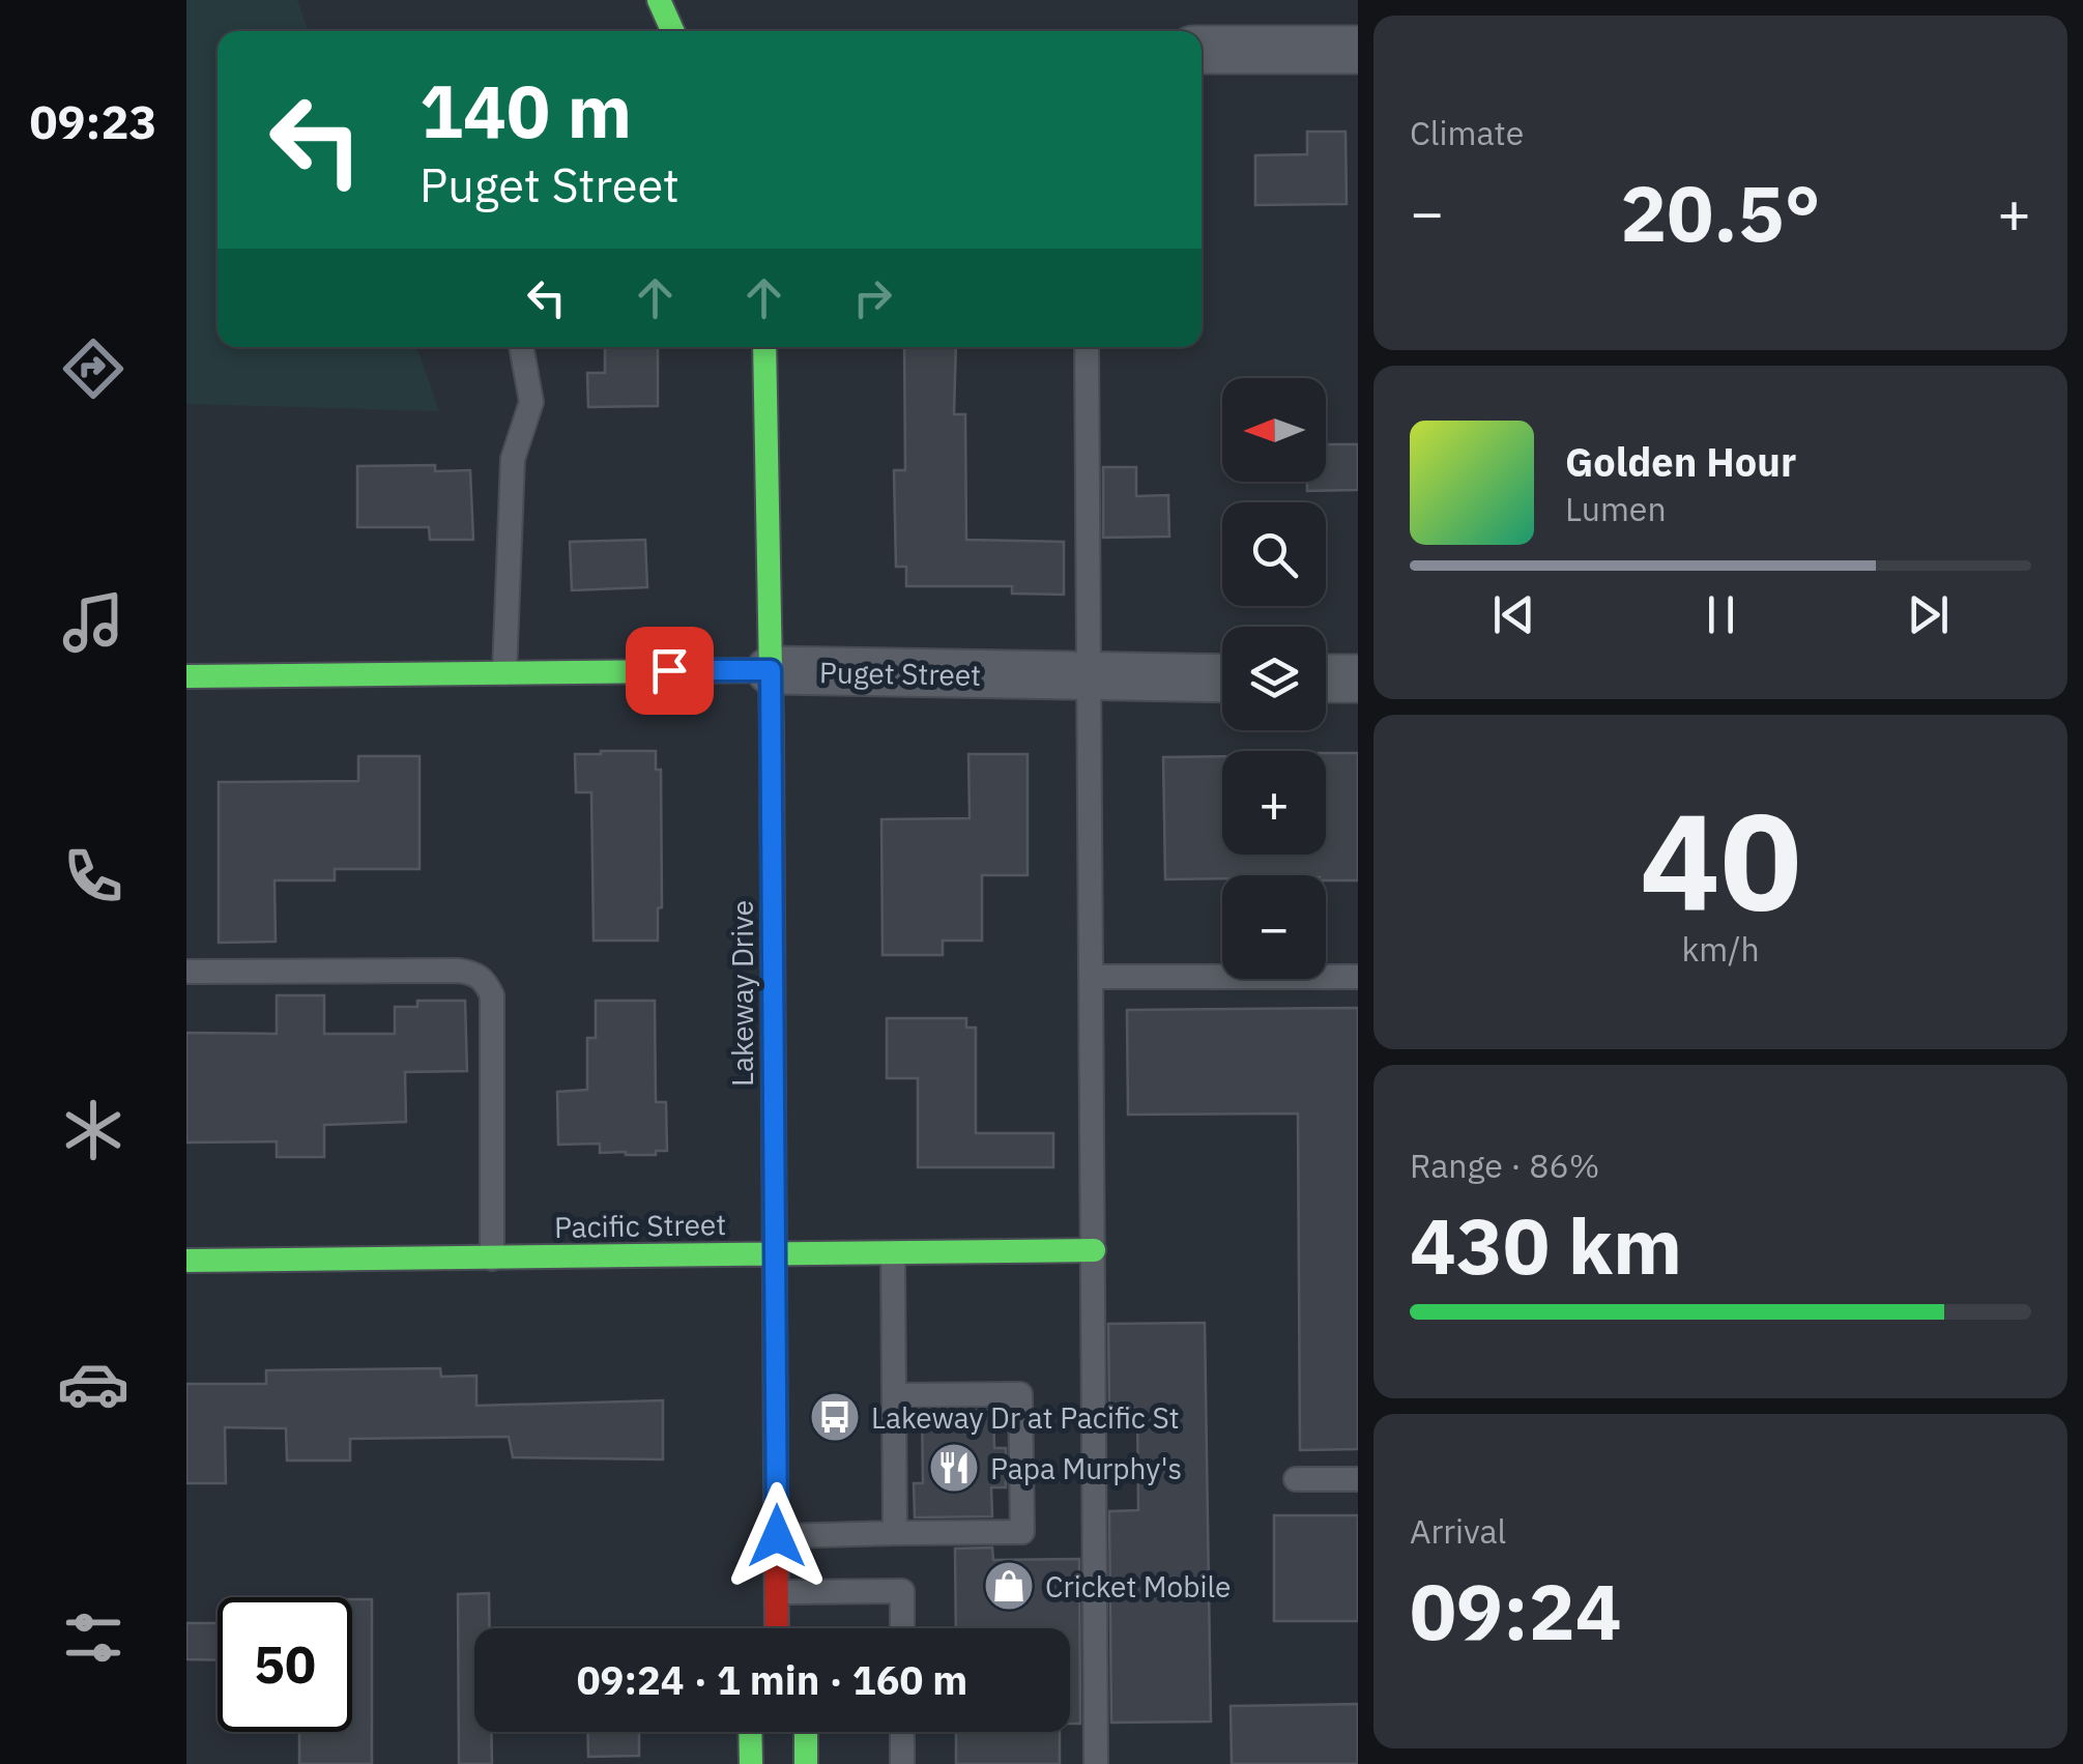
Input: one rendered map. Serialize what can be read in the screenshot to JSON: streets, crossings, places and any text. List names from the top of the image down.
{
  "streets": {
    "street": ["Puget Street", "Lakeway Drive", "Pacific Street"]
  },
  "crossings": [
    ["Puget Street", "Lakeway Drive"],
    ["Lakeway Drive", "Pacific Street"]
  ],
  "places": {
    "bus stop": ["Lakeway Dr at Pacific St"],
    "restaurant": ["Papa Murphy's"],
    "shop": ["Cricket Mobile"]
  },
  "north": "left",
  "page": {
    "tabs": "09:23",
    "tile": [
      "Climate",
      ["40", "km/h"],
      ["Range · 86%", "430 km"],
      ["Arrival", "09:24"]
    ],
    "turn": ["140 m", "Puget Street"],
    "heat": ["−", "20.5°", "+"],
    "map_buttons": ["+", "−"],
    "song": ["Golden Hour", "Lumen"],
    "limit": "50",
    "trip": "09:24 · 1 min · 160 m"
  }
}
